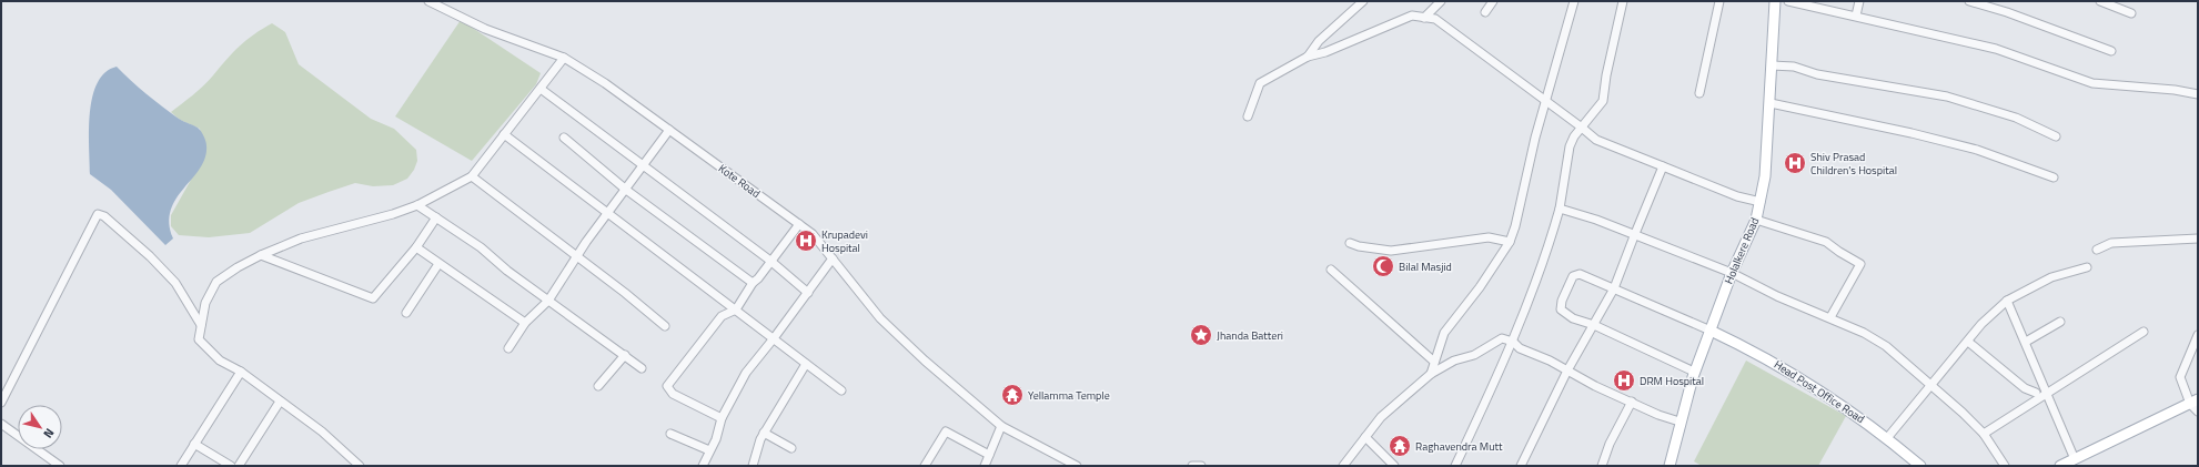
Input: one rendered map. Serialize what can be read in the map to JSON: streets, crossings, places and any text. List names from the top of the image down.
{
  "streets": {
    "main road": ["Holalkere Road", "Head Post Office Road"],
    "street": ["Kote Road"]
  },
  "crossings": [
    ["Holalkere Road", "Head Post Office Road"]
  ],
  "places": {
    "hospital": ["Shiv Prasad Children's Hospital", "Krupadevi Hospital", "DRM Hospital"],
    "mosque": ["Bilal Masjid"],
    "place": ["Jhanda Batteri"],
    "temple": ["Yellamma Temple", "Raghavendra Mutt"]
  },
  "north": "bottom right"
}
